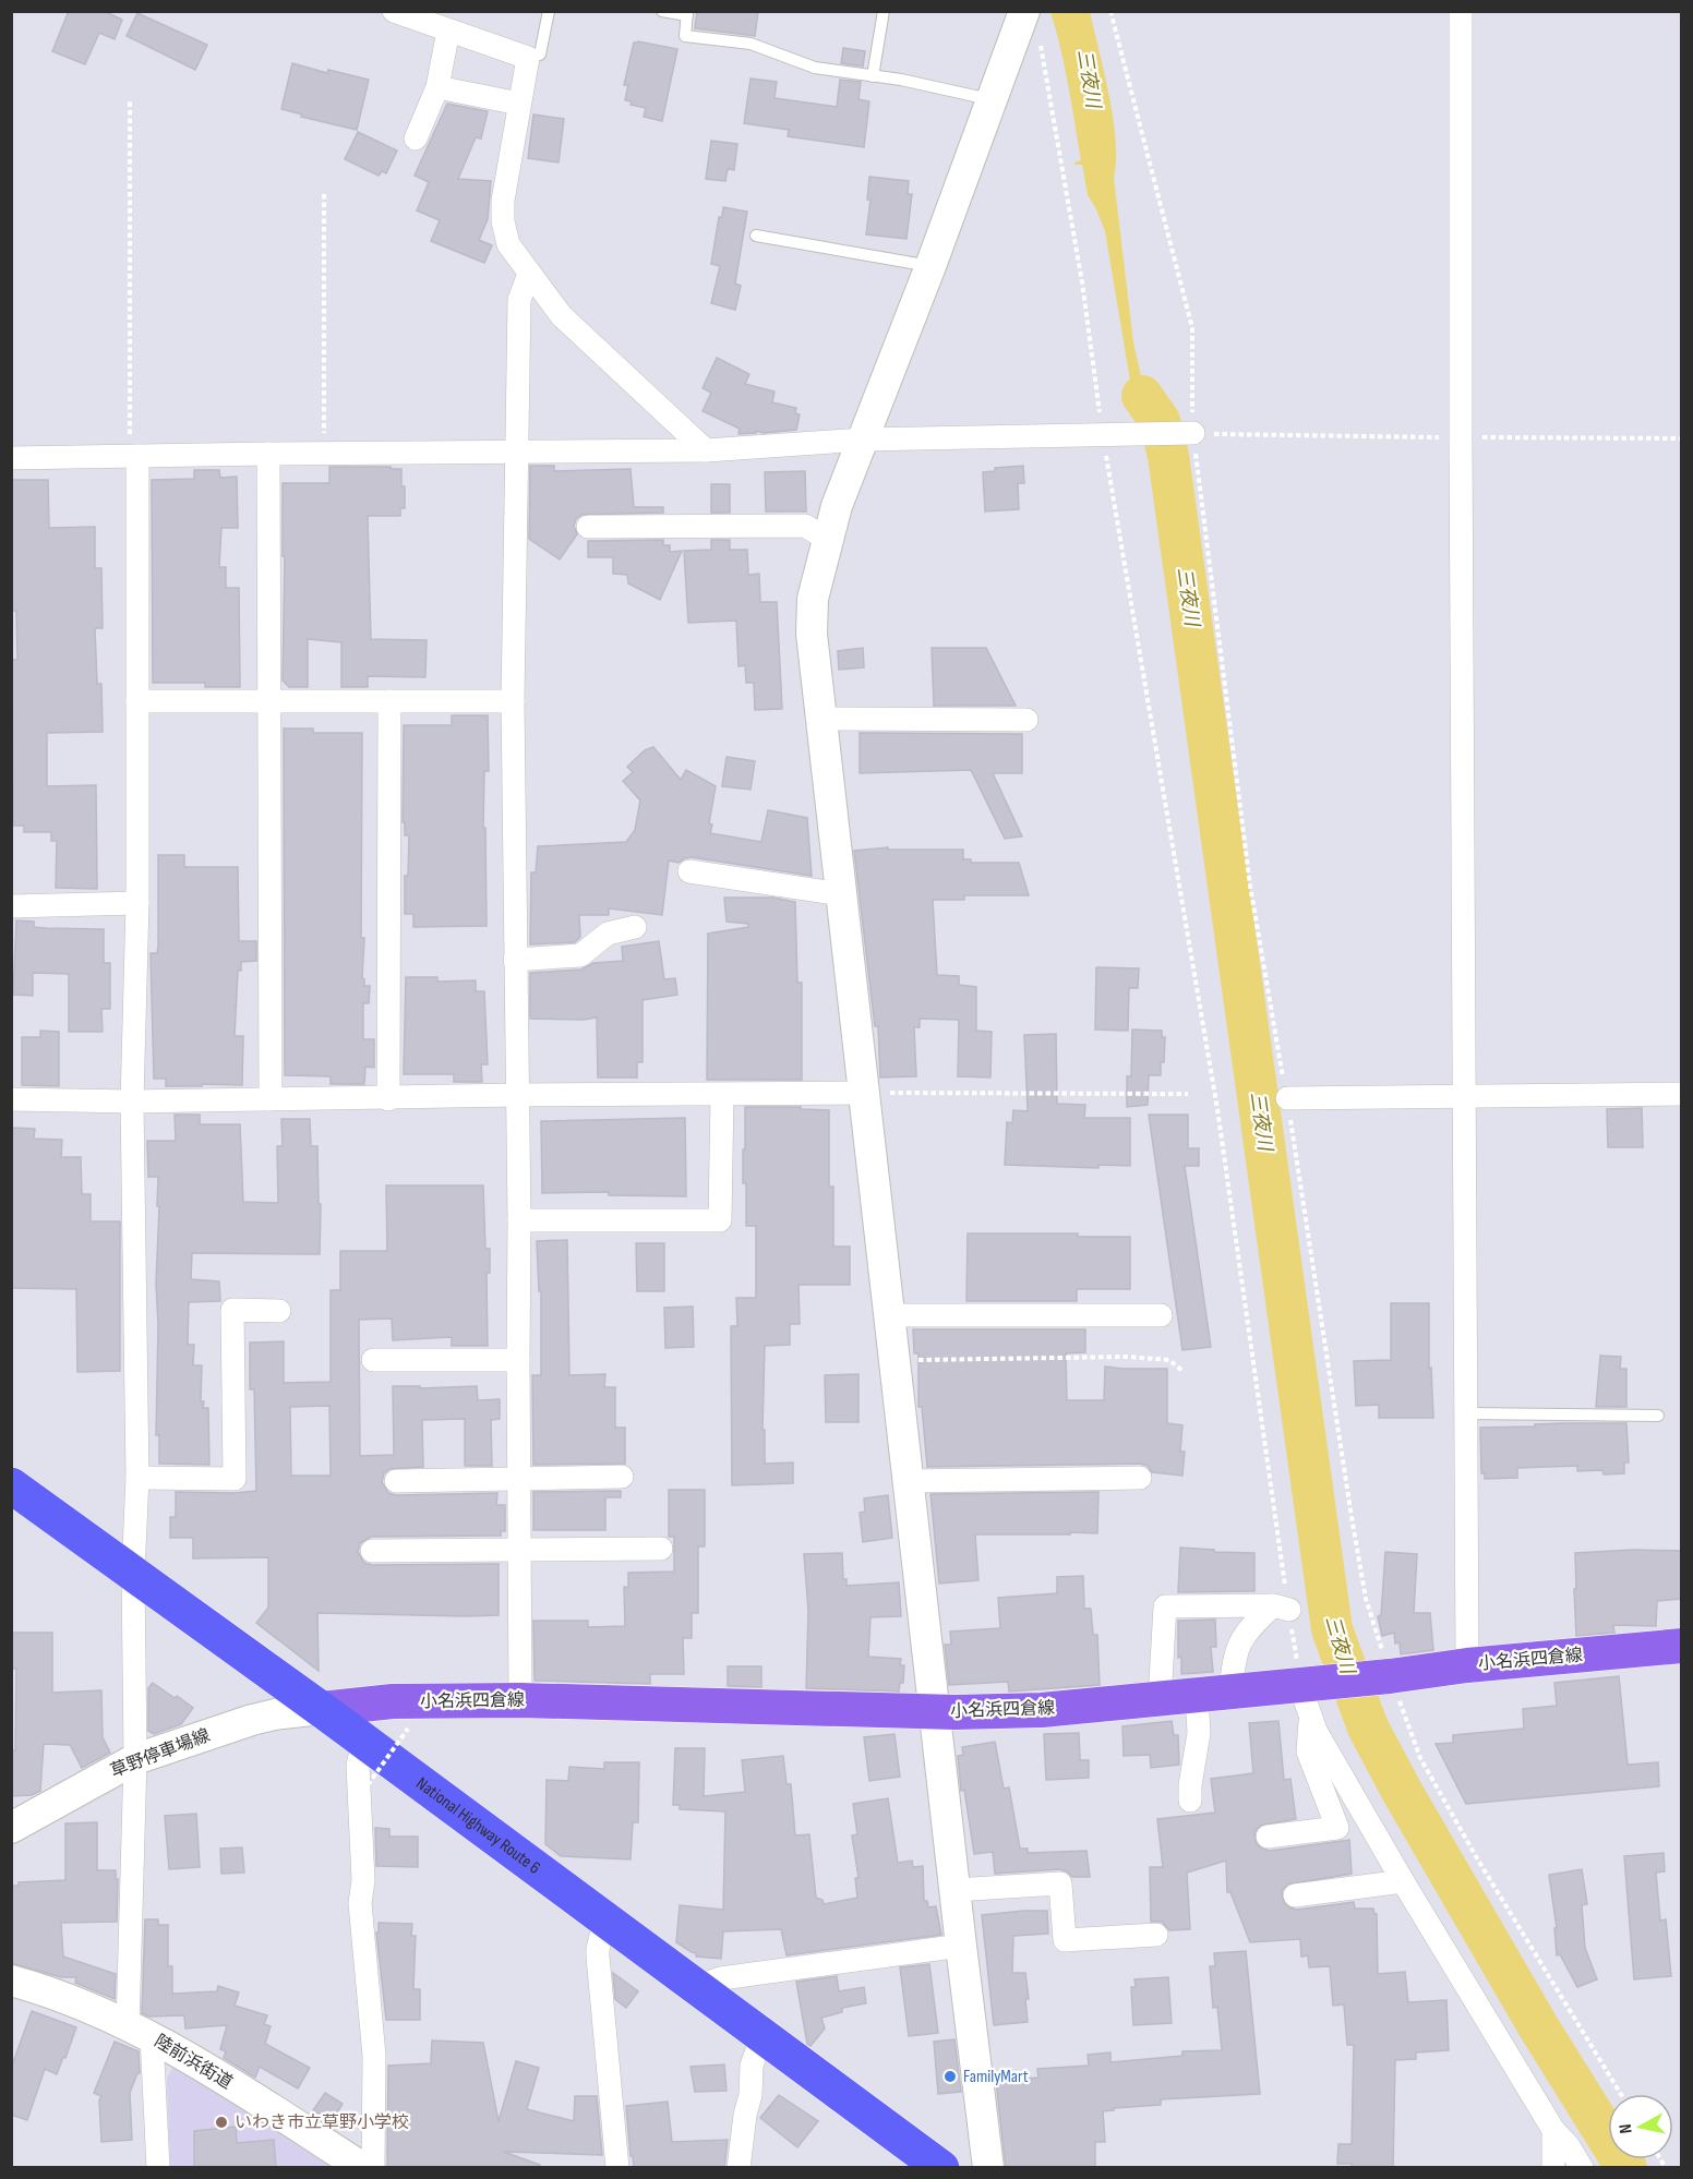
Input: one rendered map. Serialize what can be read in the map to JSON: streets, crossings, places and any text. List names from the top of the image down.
{
  "streets": {
    "highway": ["National Highway Route 6"],
    "main road": ["小名浜四倉線"],
    "street": ["草野停車場線", "陸前浜街道"]
  },
  "crossings": [
    ["小名浜四倉線", "草野停車場線"],
    ["小名浜四倉線", "National Highway Route 6"],
    ["草野停車場線", "National Highway Route 6"]
  ],
  "water": ["三夜川"],
  "places": ["FamilyMart", "いわき市立草野小学校"],
  "north": "left"
}
